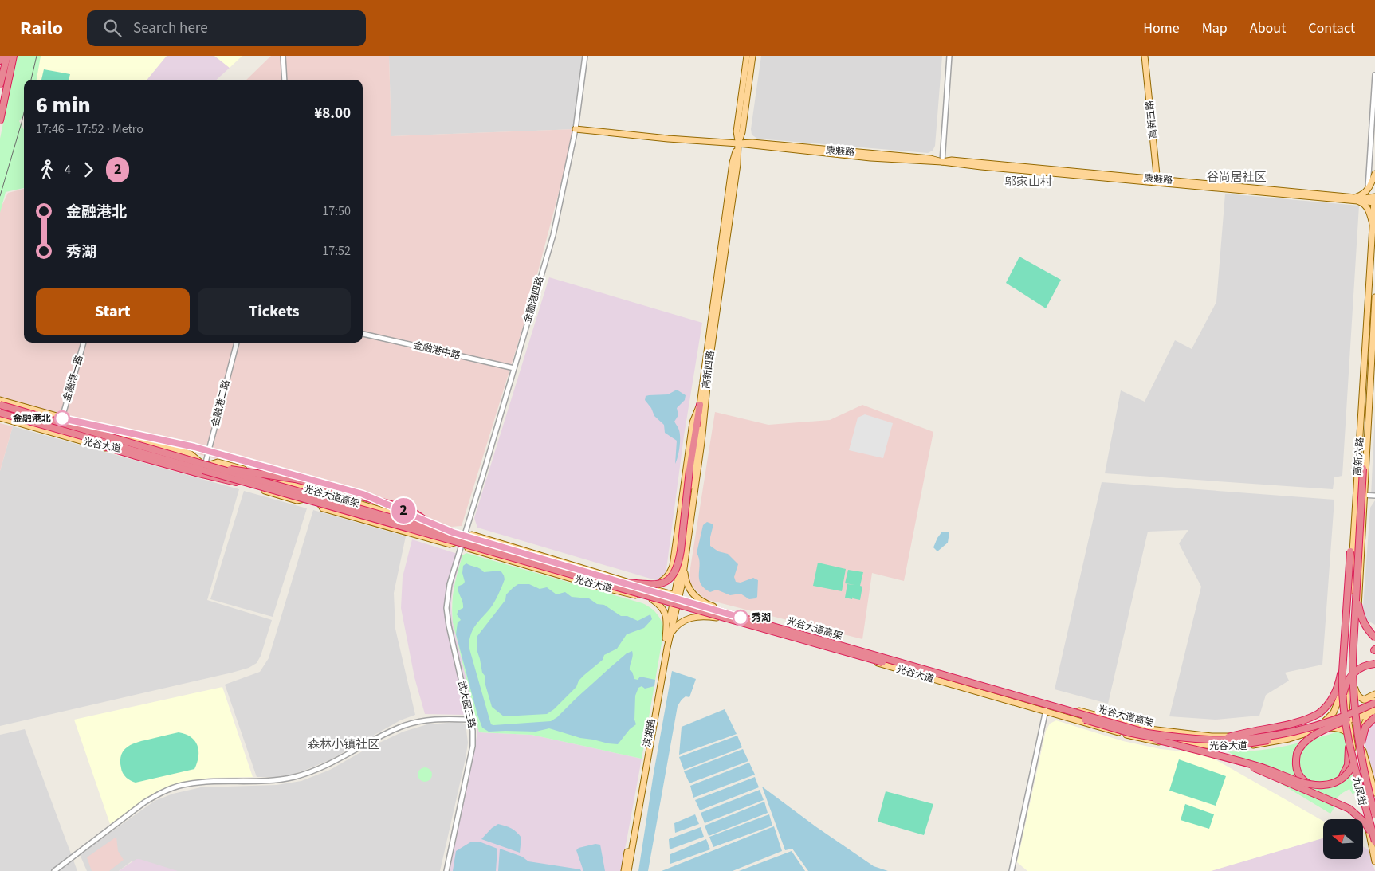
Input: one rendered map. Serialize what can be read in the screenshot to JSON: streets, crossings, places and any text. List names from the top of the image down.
{
  "streets": {
    "highway": ["光谷大道高架"],
    "main road": [
      "高新五路",
      "康魅路",
      "高新四路",
      "光谷大道",
      "高新六路",
      "滨湖路",
      "九凤街"
    ],
    "street": [
      "金融港四路",
      "金融港中路",
      "金融港一路",
      "金融港二路",
      "武大园三路"
    ]
  },
  "crossings": [
    ["高新五路", "康魅路"],
    ["康魅路", "金融港四路"],
    ["康魅路", "高新四路"],
    ["康魅路", "高新六路"],
    ["金融港四路", "金融港中路"],
    ["金融港四路", "光谷大道"],
    ["金融港四路", "武大园三路"],
    ["高新四路", "光谷大道"],
    ["高新四路", "滨湖路"],
    ["金融港一路", "光谷大道"],
    ["金融港二路", "光谷大道"],
    ["光谷大道", "高新六路"],
    ["光谷大道", "光谷大道高架"],
    ["光谷大道", "武大园三路"],
    ["光谷大道", "滨湖路"],
    ["光谷大道", "九凤街"],
    ["高新六路", "光谷大道高架"],
    ["高新六路", "九凤街"],
    ["光谷大道高架", "九凤街"]
  ],
  "districts": ["谷尚居社区", "邬家山村", "森林小镇社区"],
  "places": ["金融港北", "秀湖"],
  "lines": ["metro line 2"],
  "north": "left",
  "page": {
    "header": "Railo",
    "search": "Search here",
    "nav": [
      "Home",
      "Map",
      "About",
      "Contact"
    ],
    "on_map": "2",
    "heading": ["6 min", "17:46 – 17:52 · Metro", "¥8.00"],
    "legs": ["4", "2"],
    "list": [
      {
        "name": "金融港北",
        "value": "17:50"
      },
      {
        "name": "秀湖",
        "value": "17:52"
      }
    ],
    "buttons": ["Start", "Tickets"]
  }
}
